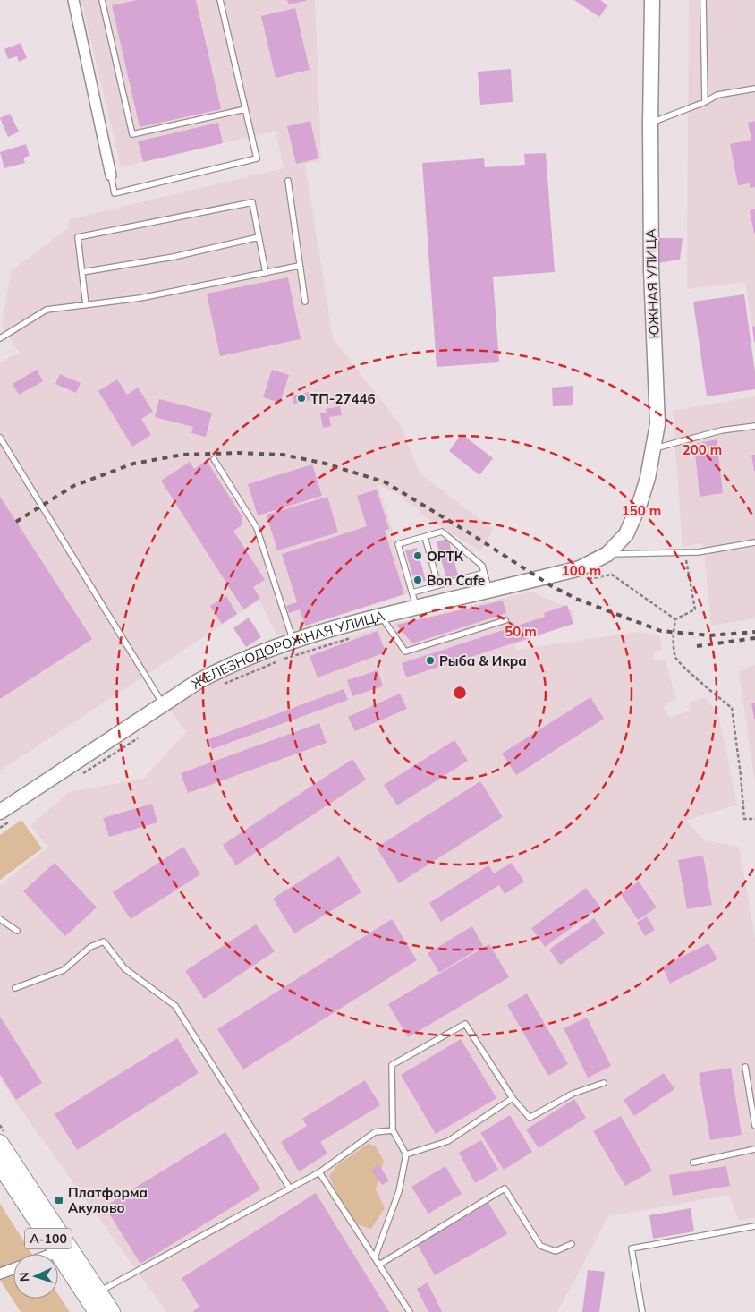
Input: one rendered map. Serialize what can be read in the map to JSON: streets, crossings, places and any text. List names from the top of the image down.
{
  "streets": {
    "main road": ["А-100"],
    "street": ["ЮЖНАЯ УЛИЦА", "ЖЕЛЕЗНОДОРОЖНАЯ УЛИЦА"]
  },
  "crossings": [
    ["ЮЖНАЯ УЛИЦА", "ЖЕЛЕЗНОДОРОЖНАЯ УЛИЦА"]
  ],
  "places": {
    "other": [
      "ТП-27446",
      "ОРТК",
      "Bon Cafe",
      "Рыба & Икра"
    ],
    "transit": ["Платформа Акулово"]
  },
  "north": "left",
  "rings": [
    "200 m",
    "150 m",
    "100 m",
    "50 m"
  ]
}
